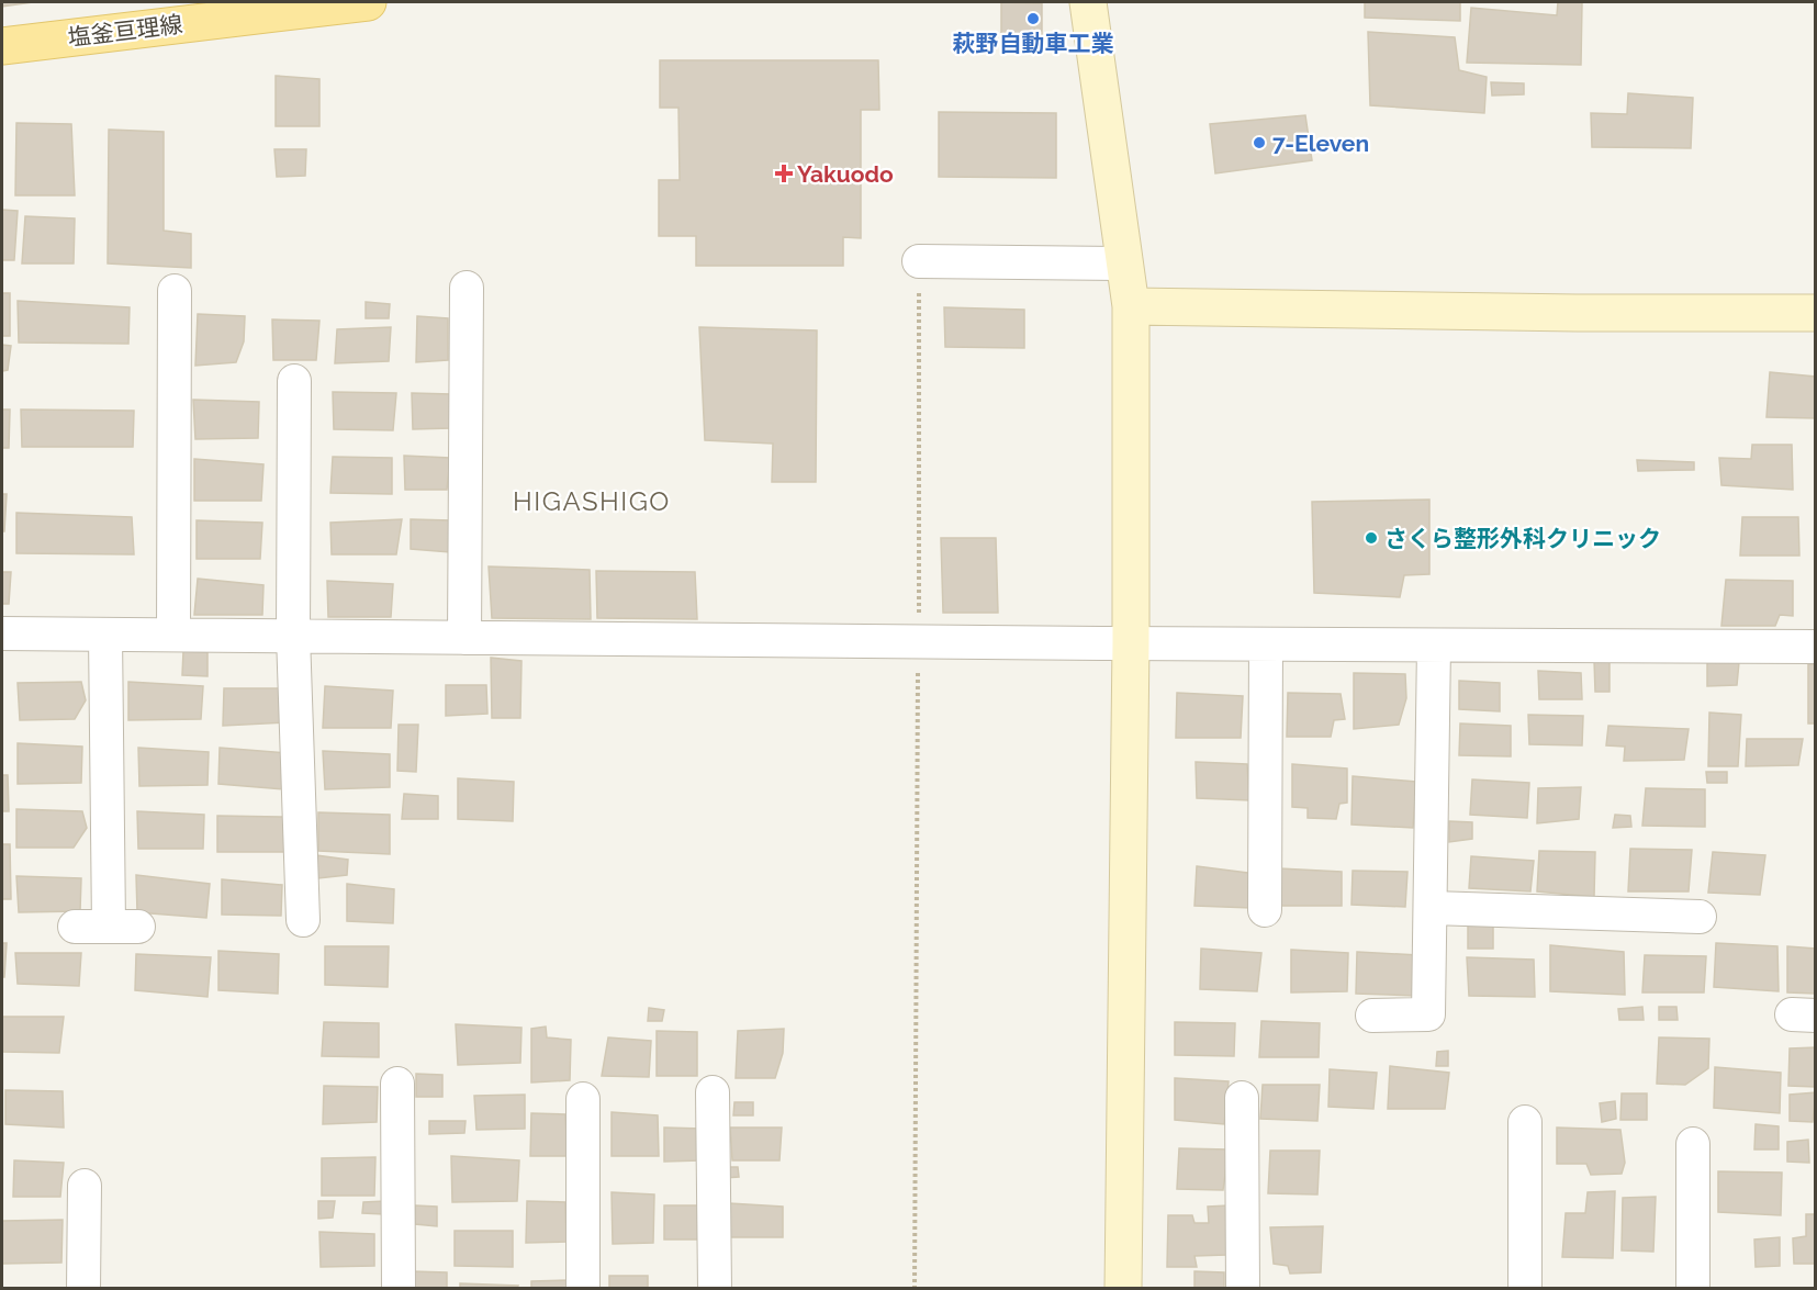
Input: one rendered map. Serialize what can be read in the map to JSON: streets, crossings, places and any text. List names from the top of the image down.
{
  "streets": {
    "main road": ["塩釜亘理線"]
  },
  "districts": ["HIGASHIGO"],
  "places": {
    "other": ["萩野自動車工業", "7-Eleven", "さくら整形外科クリニック"],
    "health": ["Yakuodo"]
  }
}
